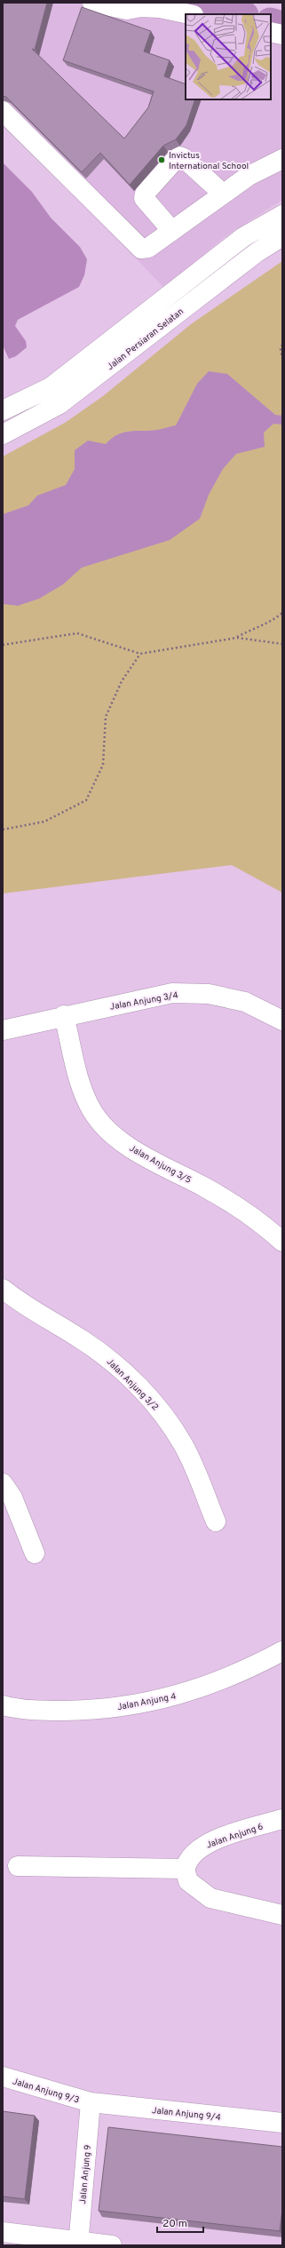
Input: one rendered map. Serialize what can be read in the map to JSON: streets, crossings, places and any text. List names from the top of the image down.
{
  "streets": {
    "street": [
      "Jalan Persiaran Selatan",
      "Jalan Anjung 3/4",
      "Jalan Anjung 3/5",
      "Jalan Anjung 3/2",
      "Jalan Anjung 4",
      "Jalan Anjung 6",
      "Jalan Anjung 9/3",
      "Jalan Anjung 9/4",
      "Jalan Anjung 9"
    ]
  },
  "crossings": [
    ["Jalan Anjung 3/4", "Jalan Anjung 3/5"],
    ["Jalan Anjung 9/3", "Jalan Anjung 9/4"],
    ["Jalan Anjung 9/3", "Jalan Anjung 9"],
    ["Jalan Anjung 9/4", "Jalan Anjung 9"]
  ],
  "places": ["Invictus International School"],
  "scale_bar": "20 m"
}
